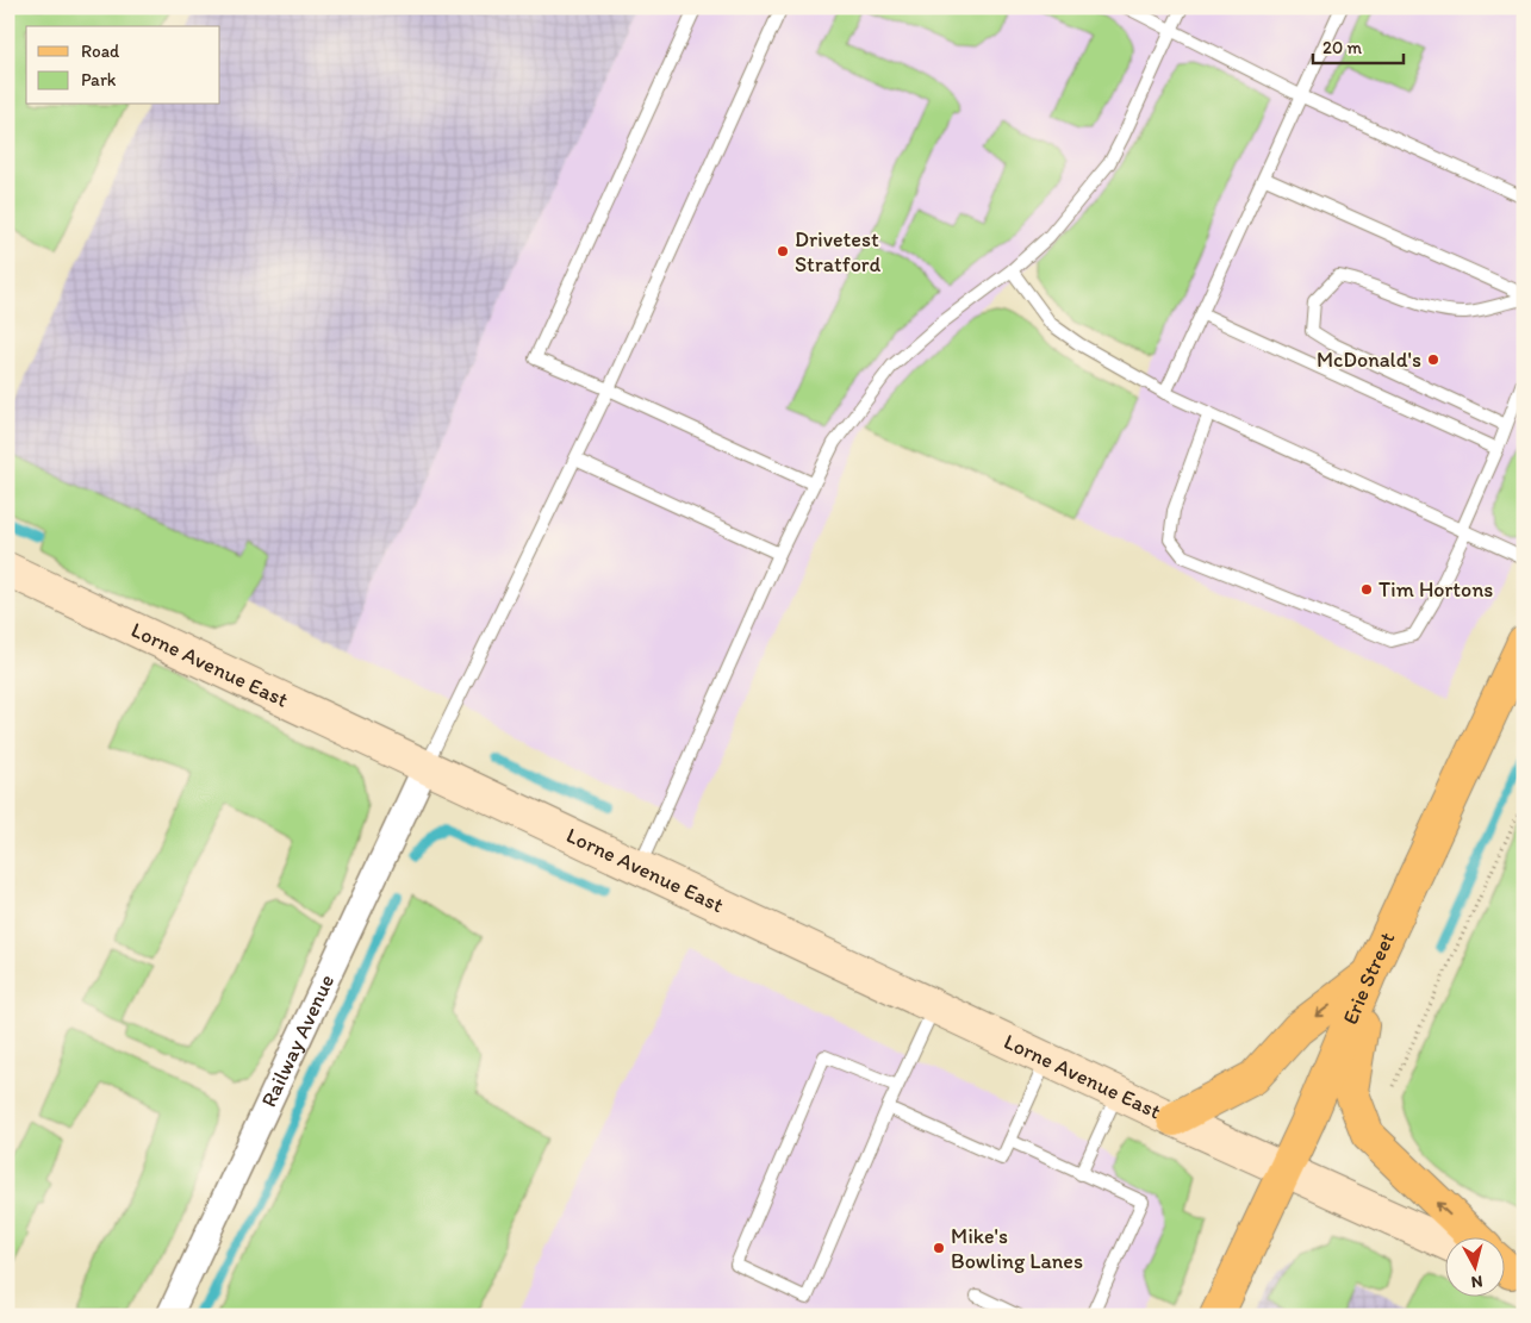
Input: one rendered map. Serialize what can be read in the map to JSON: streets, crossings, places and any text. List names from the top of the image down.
{
  "streets": {
    "main road": ["Lorne Avenue East", "Erie Street"],
    "street": ["Railway Avenue"]
  },
  "crossings": [
    ["Lorne Avenue East", "Erie Street"],
    ["Lorne Avenue East", "Railway Avenue"]
  ],
  "places": [
    "Drivetest Stratford",
    "McDonald's",
    "Tim Hortons",
    "Mike's Bowling Lanes"
  ],
  "legend": ["Road", "Park"],
  "scale_bar": "20 m",
  "north": "bottom"
}
